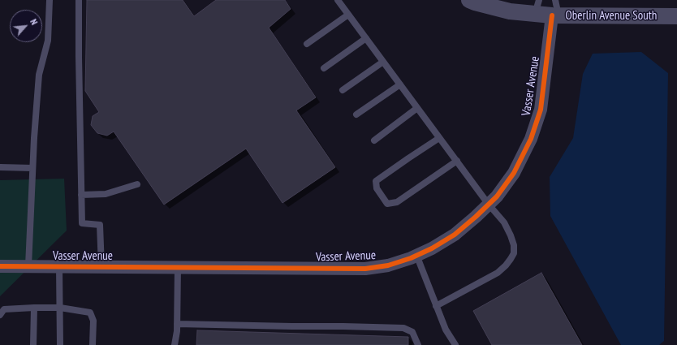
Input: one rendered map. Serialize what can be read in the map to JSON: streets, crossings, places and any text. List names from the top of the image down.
{
  "streets": {
    "street": ["Oberlin Avenue South", "Vasser Avenue"]
  },
  "crossings": [
    ["Oberlin Avenue South", "Vasser Avenue"]
  ],
  "north": "top right"
}
